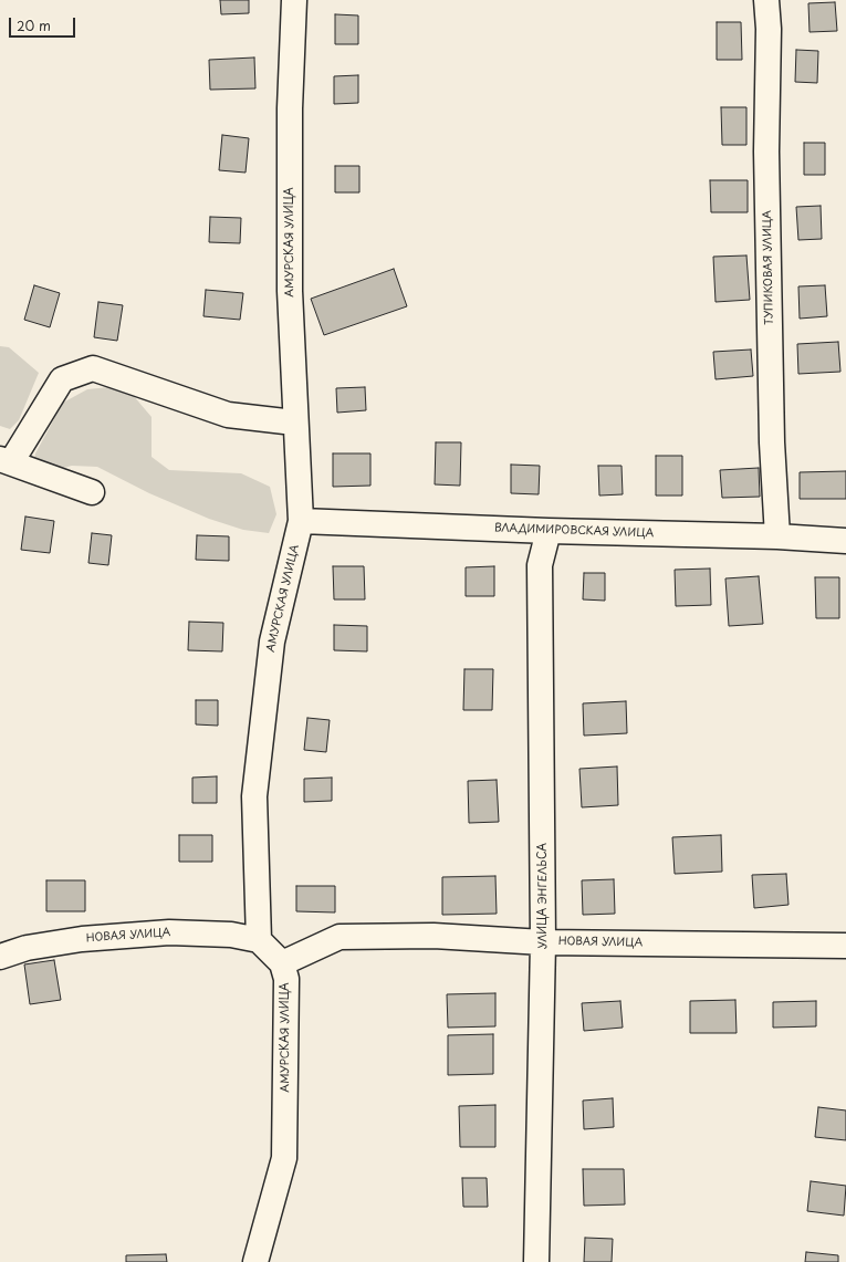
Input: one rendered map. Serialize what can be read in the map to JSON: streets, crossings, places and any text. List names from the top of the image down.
{
  "streets": {
    "street": [
      "АМУРСКАЯ УЛИЦА",
      "ТУПИКОВАЯ УЛИЦА",
      "ВЛАДИМИРОВСКАЯ УЛИЦА",
      "УЛИЦА ЭНГЕЛЬСА",
      "НОВАЯ УЛИЦА"
    ]
  },
  "crossings": [
    ["АМУРСКАЯ УЛИЦА", "ВЛАДИМИРОВСКАЯ УЛИЦА"],
    ["АМУРСКАЯ УЛИЦА", "НОВАЯ УЛИЦА"],
    ["ТУПИКОВАЯ УЛИЦА", "ВЛАДИМИРОВСКАЯ УЛИЦА"],
    ["ВЛАДИМИРОВСКАЯ УЛИЦА", "УЛИЦА ЭНГЕЛЬСА"],
    ["УЛИЦА ЭНГЕЛЬСА", "НОВАЯ УЛИЦА"]
  ],
  "scale_bar": "20 m"
}
